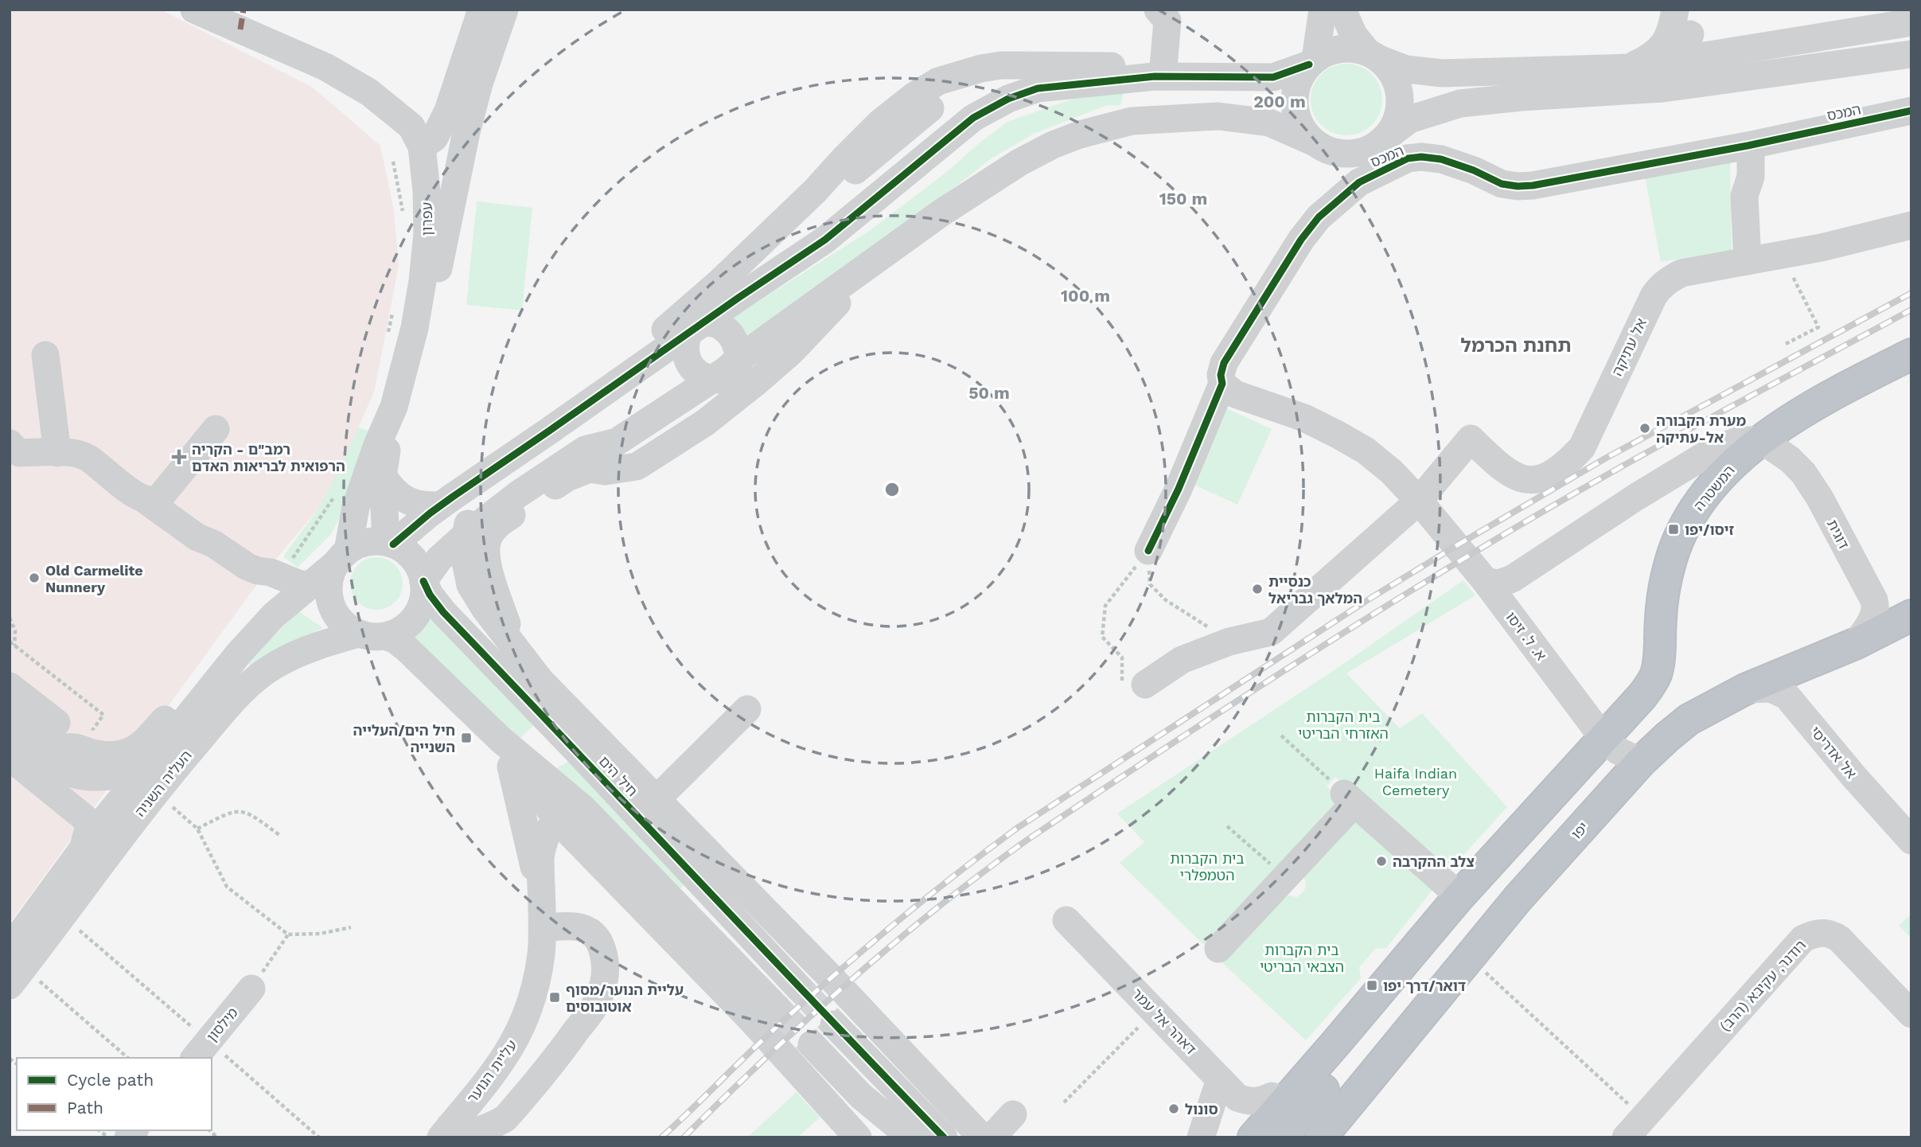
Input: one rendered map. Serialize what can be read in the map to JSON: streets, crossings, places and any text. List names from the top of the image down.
{
  "streets": {
    "highway": ["המשטרה", "יפו"],
    "street": [
      "המכס",
      "עפרון",
      "אל עתיקה",
      "דוגית",
      "א. ל. זיסו",
      "אל אדריסי",
      "חיל הים",
      "העליה השניה",
      "רודנר, עקיבא (הרב)",
      "דאהר אל עמר",
      "מילסון",
      "עליית הנוער"
    ]
  },
  "crossings": [
    ["המכס", "א. ל. זיסו"],
    ["עפרון", "חיל הים"],
    ["עפרון", "העליה השניה"],
    ["אל עתיקה", "א. ל. זיסו"],
    ["המשטרה", "דוגית"],
    ["דוגית", "יפו"],
    ["א. ל. זיסו", "יפו"],
    ["אל אדריסי", "יפו"],
    ["חיל הים", "העליה השניה"]
  ],
  "districts": ["תחנת הכרמל"],
  "parks": [
    "בית הקברות האזרחי הבריטי",
    "Haifa Indian Cemetery",
    "בית הקברות הטמפלרי",
    "בית הקברות הצבאי הבריטי"
  ],
  "places": {
    "other": [
      "מערת הקבורה אל-עתיקה",
      "Old Carmelite Nunnery",
      "כנסיית המלאך גבריאל",
      "צלב ההקרבה",
      "סונול"
    ],
    "health": ["רמב\"ם - הקריה הרפואית לבריאות האדם"],
    "transit": [
      "זיסו/יפו",
      "חיל הים/העלייה השנייה",
      "דואר/דרך יפו",
      "עליית הנוער/מסוף אוטובוסים"
    ]
  },
  "legend": ["Cycle path", "Path"],
  "rings": [
    "200 m",
    "150 m",
    "100 m",
    "50 m"
  ]
}
